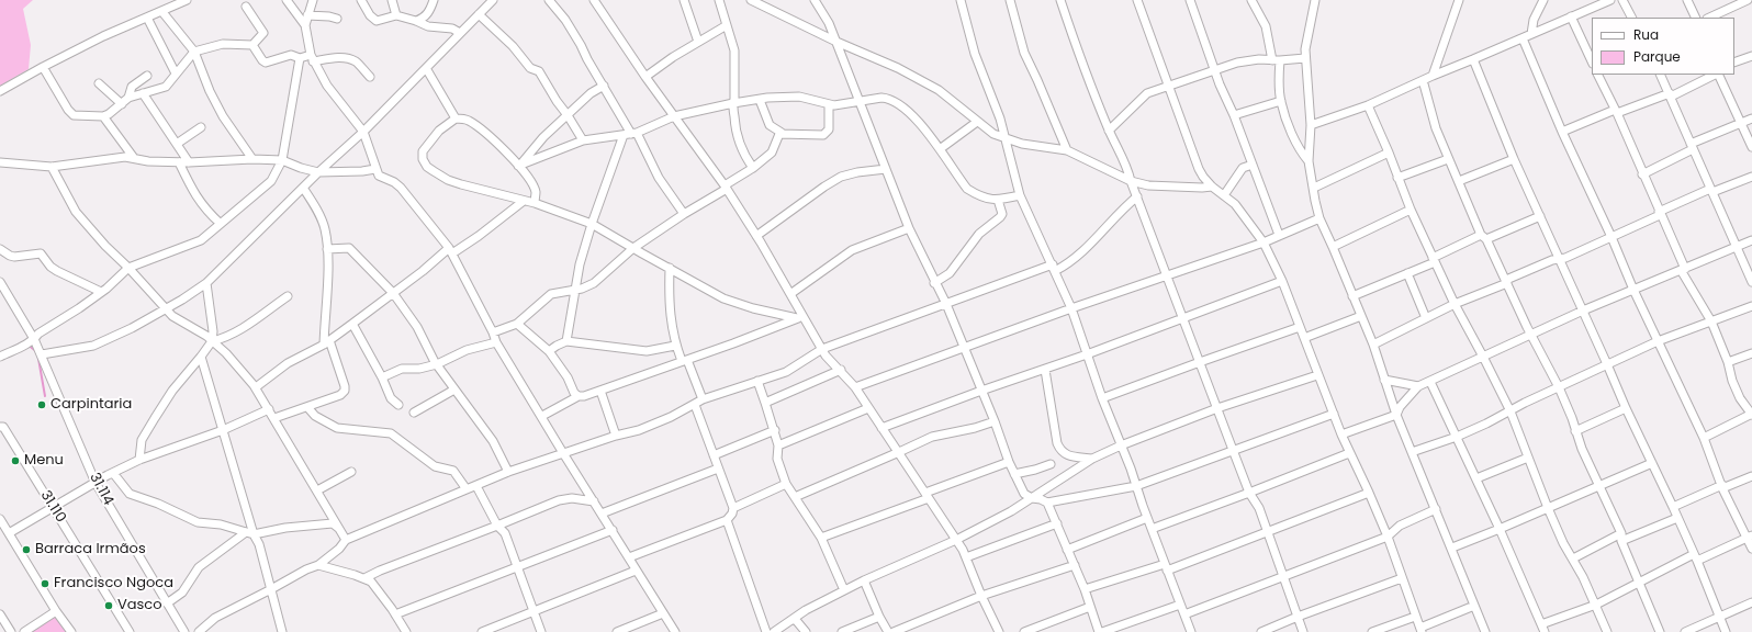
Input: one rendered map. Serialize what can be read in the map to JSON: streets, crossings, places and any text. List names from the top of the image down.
{
  "streets": {
    "street": ["31.114", "31.110"]
  },
  "places": [
    "Carpintaria",
    "Menu",
    "Barraca Irmãos",
    "Francisco Ngoca",
    "Vasco"
  ],
  "legend": ["Rua", "Parque"]
}
